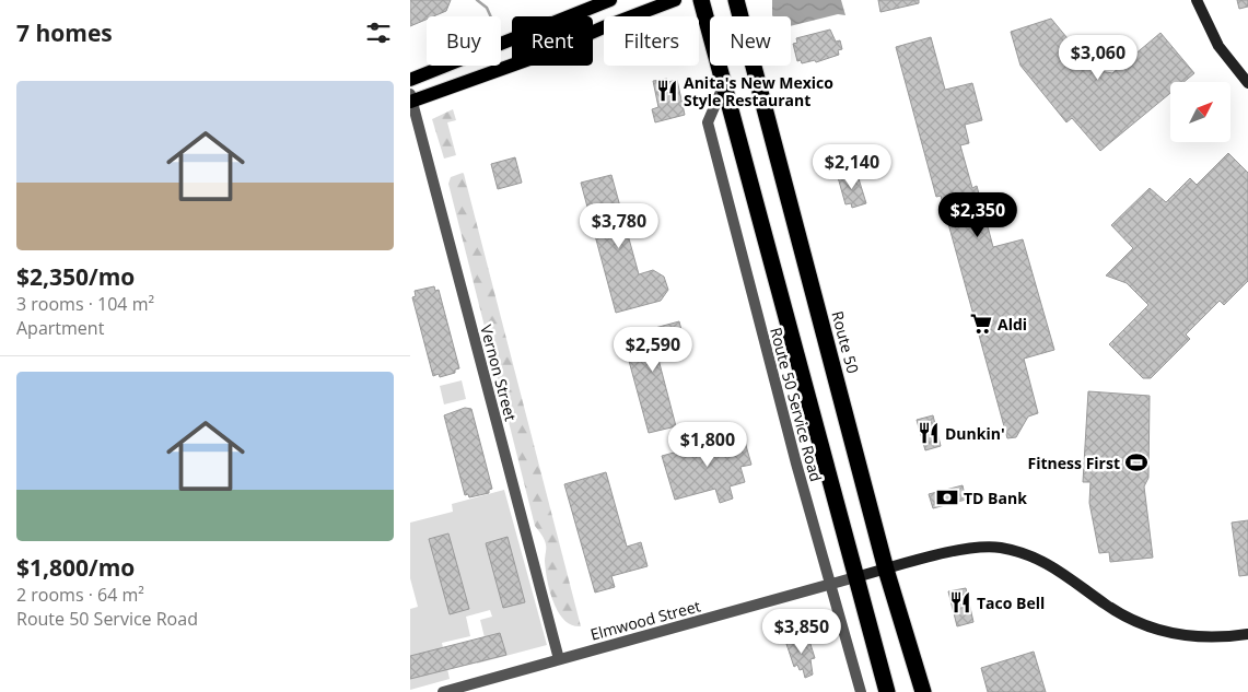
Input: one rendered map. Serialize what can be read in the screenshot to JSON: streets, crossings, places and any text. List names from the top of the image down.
{
  "streets": {
    "highway": ["Route 50"],
    "street": ["Vernon Street", "Route 50 Service Road", "Elmwood Street"]
  },
  "crossings": [
    ["Vernon Street", "Elmwood Street"],
    ["Route 50 Service Road", "Elmwood Street"]
  ],
  "places": {
    "restaurant": ["Anita's New Mexico Style Restaurant", "Dunkin'", "Taco Bell"],
    "supermarket": ["Aldi"],
    "sports": ["Fitness First"],
    "bank": ["TD Bank"]
  },
  "north": "top right",
  "page": {
    "heading": "7 homes",
    "chip": [
      "Buy",
      "Rent",
      "Filters",
      "New"
    ],
    "price": [
      "$3,060",
      "$2,140",
      "$2,350",
      "$3,780",
      "$2,590",
      "$1,800",
      "$3,850"
    ],
    "list": [
      {
        "name": "$2,350/mo",
        "note": "3 rooms · 104 m² · Apartment"
      },
      {
        "name": "$1,800/mo",
        "note": "2 rooms · 64 m² · Route 50 Service Road"
      }
    ]
  }
}
